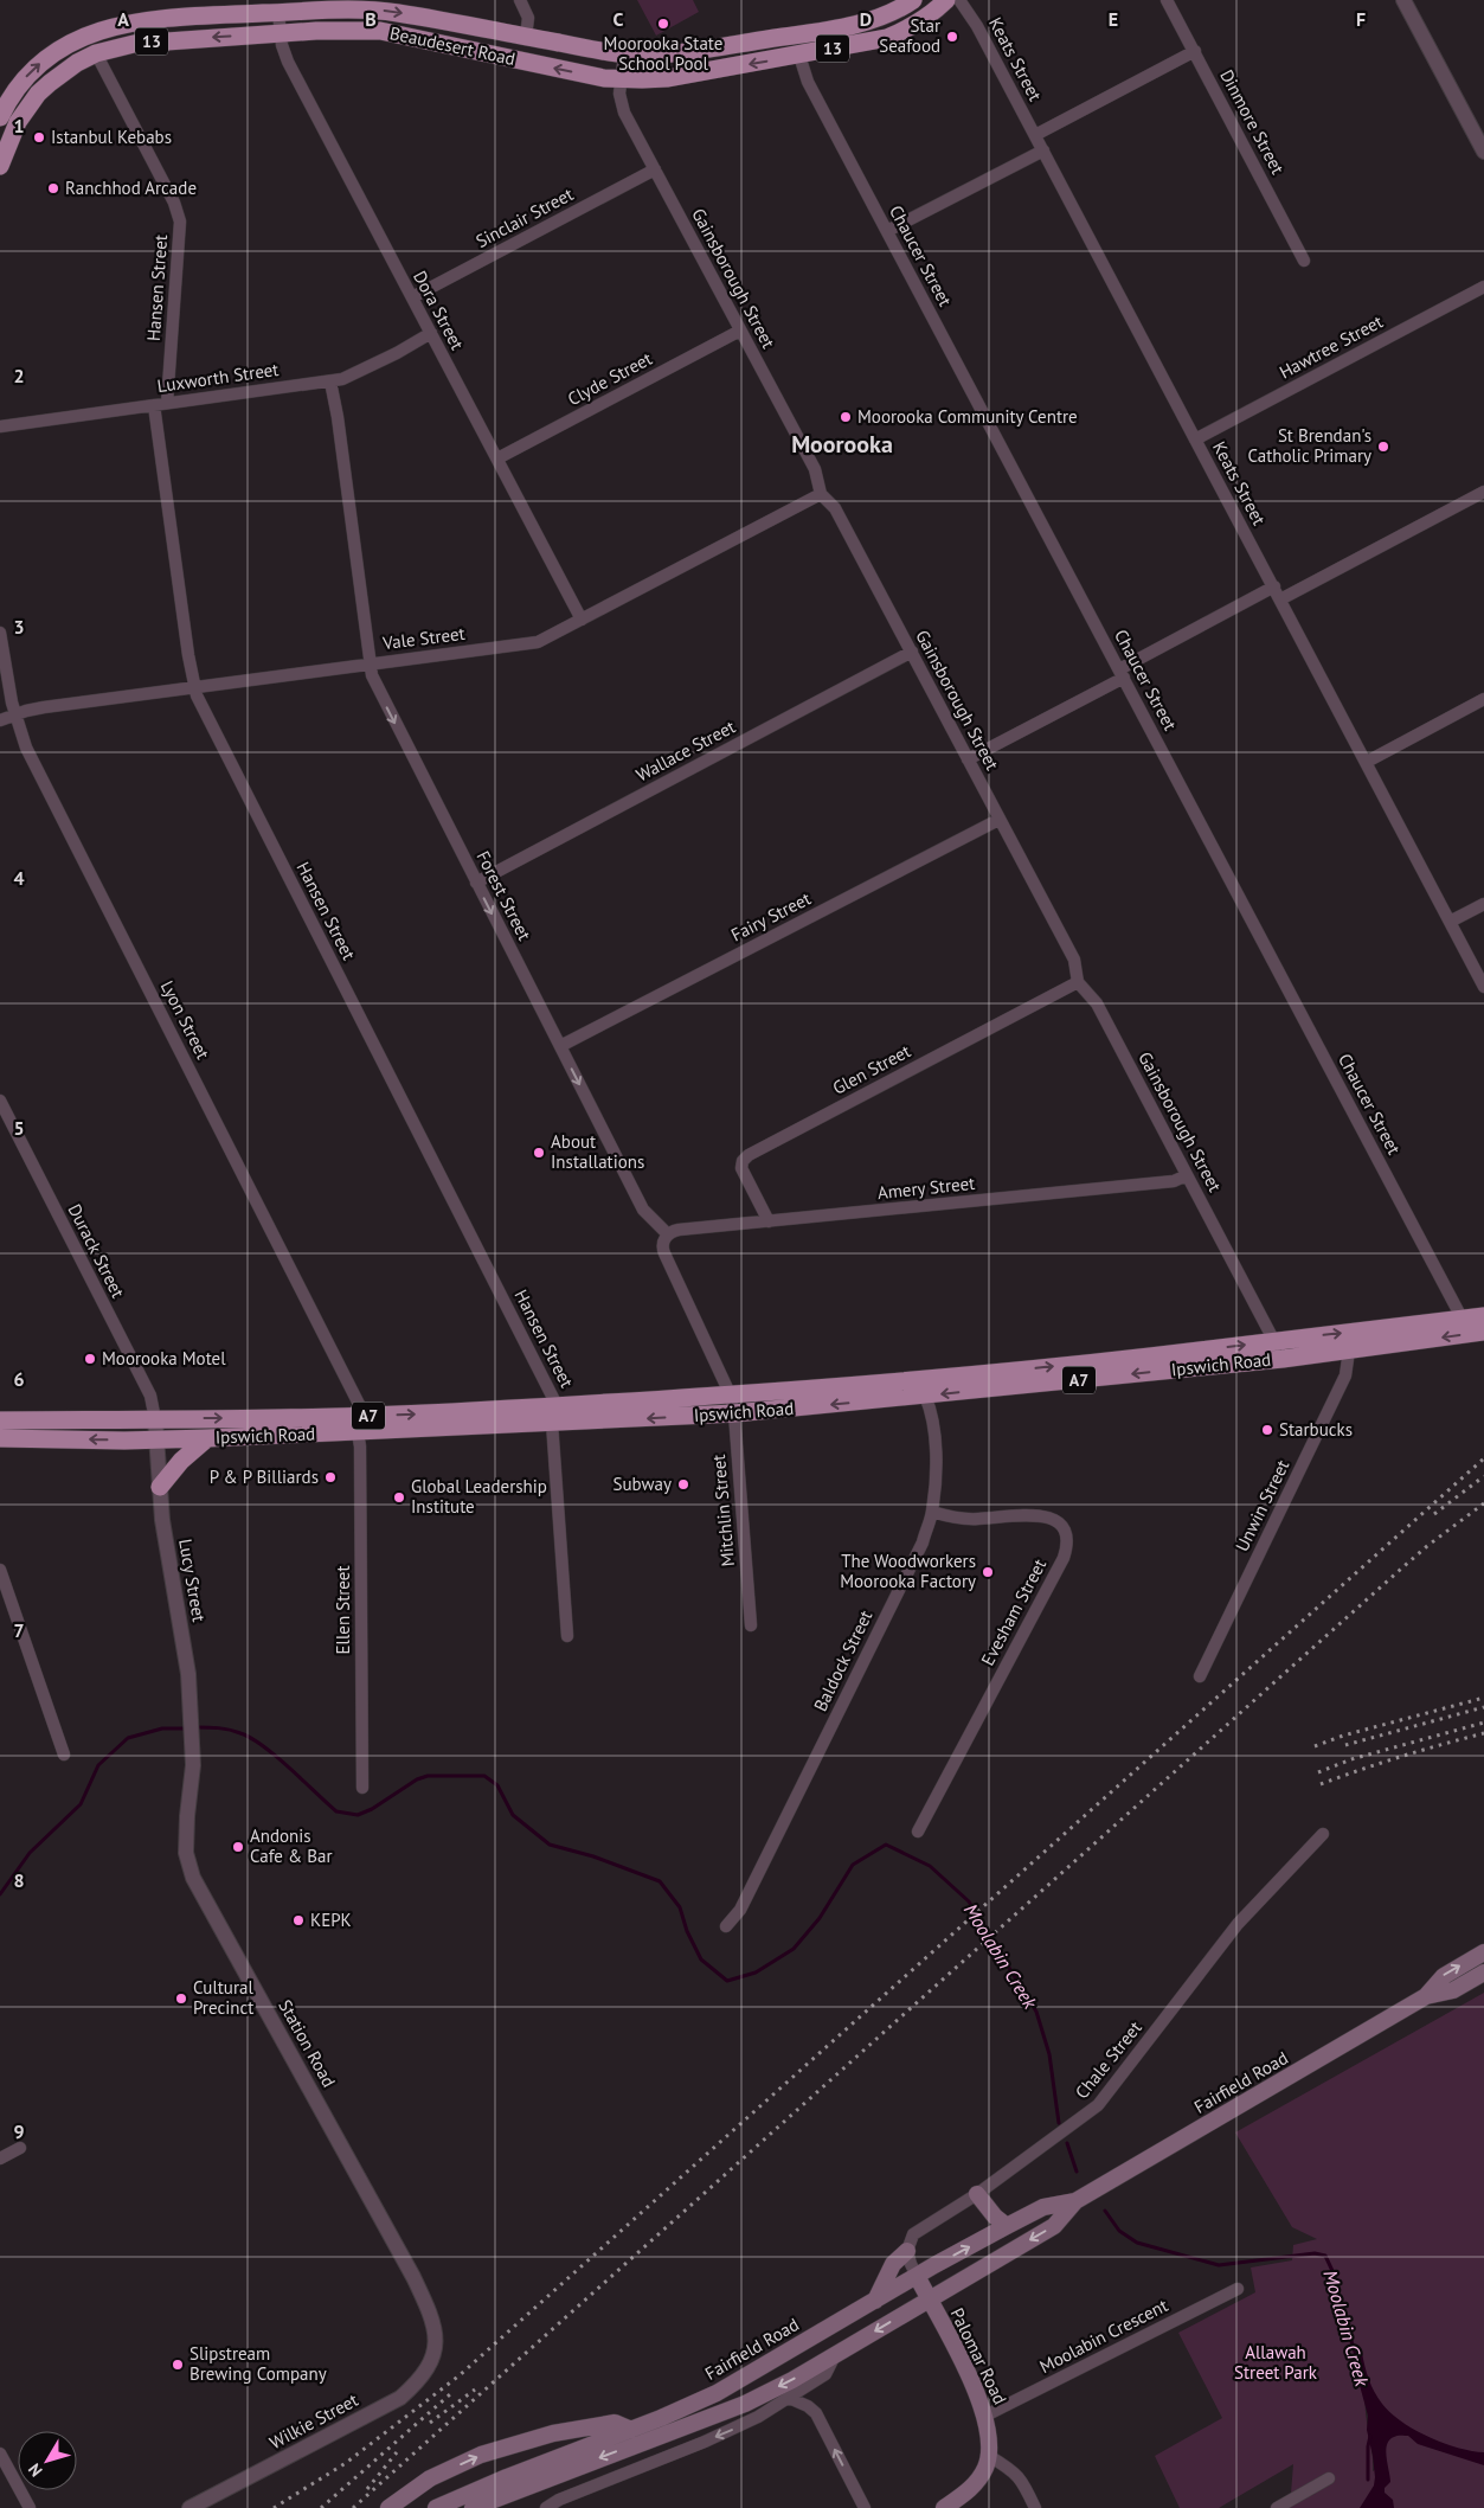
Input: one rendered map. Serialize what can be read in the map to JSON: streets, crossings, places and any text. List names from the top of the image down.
{
  "streets": {
    "highway": [
      "13",
      "Beaudesert Road",
      "Ipswich Road",
      "A7"
    ],
    "main road": ["Fairfield Road", "Palomar Road"],
    "street": [
      "Keats Street",
      "Dinmore Street",
      "Sinclair Street",
      "Chaucer Street",
      "Gainsborough Street",
      "Hansen Street",
      "Dora Street",
      "Hawtree Street",
      "Luxworth Street",
      "Clyde Street",
      "Vale Street",
      "Wallace Street",
      "Forest Street",
      "Fairy Street",
      "Lyon Street",
      "Glen Street",
      "Amery Street",
      "Durack Street",
      "Unwin Street",
      "Mitchlin Street",
      "Lucy Street",
      "Ellen Street",
      "Evesham Street",
      "Baldock Street",
      "Station Road",
      "Chale Street",
      "Moolabin Crescent",
      "Wilkie Street"
    ]
  },
  "crossings": [
    ["Beaudesert Road", "Chaucer Street"],
    ["Beaudesert Road", "Gainsborough Street"],
    ["Beaudesert Road", "Hansen Street"],
    ["Beaudesert Road", "Dora Street"],
    ["Keats Street", "Hawtree Street"],
    ["Sinclair Street", "Gainsborough Street"],
    ["Sinclair Street", "Dora Street"],
    ["Chaucer Street", "Ipswich Road"],
    ["Gainsborough Street", "Clyde Street"],
    ["Gainsborough Street", "Vale Street"],
    ["Gainsborough Street", "Wallace Street"],
    ["Gainsborough Street", "Fairy Street"],
    ["Gainsborough Street", "Glen Street"],
    ["Gainsborough Street", "Amery Street"],
    ["Gainsborough Street", "Ipswich Road"],
    ["Hansen Street", "Luxworth Street"],
    ["Hansen Street", "Vale Street"],
    ["Hansen Street", "Ipswich Road"],
    ["Dora Street", "Luxworth Street"],
    ["Dora Street", "Clyde Street"],
    ["Dora Street", "Vale Street"],
    ["Luxworth Street", "Forest Street"],
    ["Vale Street", "Forest Street"],
    ["Vale Street", "Lyon Street"],
    ["Wallace Street", "Forest Street"],
    ["Forest Street", "Fairy Street"],
    ["Forest Street", "Amery Street"],
    ["Lyon Street", "Ipswich Road"],
    ["Lyon Street", "Ellen Street"],
    ["Glen Street", "Amery Street"],
    ["Durack Street", "Ipswich Road"],
    ["Durack Street", "Lucy Street"],
    ["Ipswich Road", "Unwin Street"],
    ["Ipswich Road", "Mitchlin Street"],
    ["Ipswich Road", "Lucy Street"],
    ["Ipswich Road", "Ellen Street"],
    ["Ipswich Road", "Baldock Street"],
    ["Lucy Street", "Station Road"],
    ["Evesham Street", "Baldock Street"],
    ["Station Road", "Wilkie Street"],
    ["Fairfield Road", "Palomar Road"],
    ["Moolabin Crescent", "Palomar Road"]
  ],
  "one_way": ["Forest Street"],
  "districts": ["Moorooka"],
  "water": ["Moolabin Creek"],
  "parks": ["Allawah Street Park"],
  "places": [
    "Moorooka State School Pool",
    "Star Seafood",
    "Istanbul Kebabs",
    "Ranchhod Arcade",
    "Moorooka Community Centre",
    "St Brendan's Catholic Primary",
    "About Installations",
    "Moorooka Motel",
    "Starbucks",
    "P & P Billiards",
    "Subway",
    "Global Leadership Institute",
    "The Woodworkers Moorooka Factory",
    "Andonis Cafe & Bar",
    "KEPK",
    "Cultural Precinct",
    "Slipstream Brewing Company"
  ],
  "north": "bottom left",
  "grid": {
    "columns": [
      "A",
      "B",
      "C",
      "D",
      "E",
      "F"
    ],
    "rows": [
      "1",
      "2",
      "3",
      "4",
      "5",
      "6",
      "7",
      "8",
      "9"
    ]
  }
}
